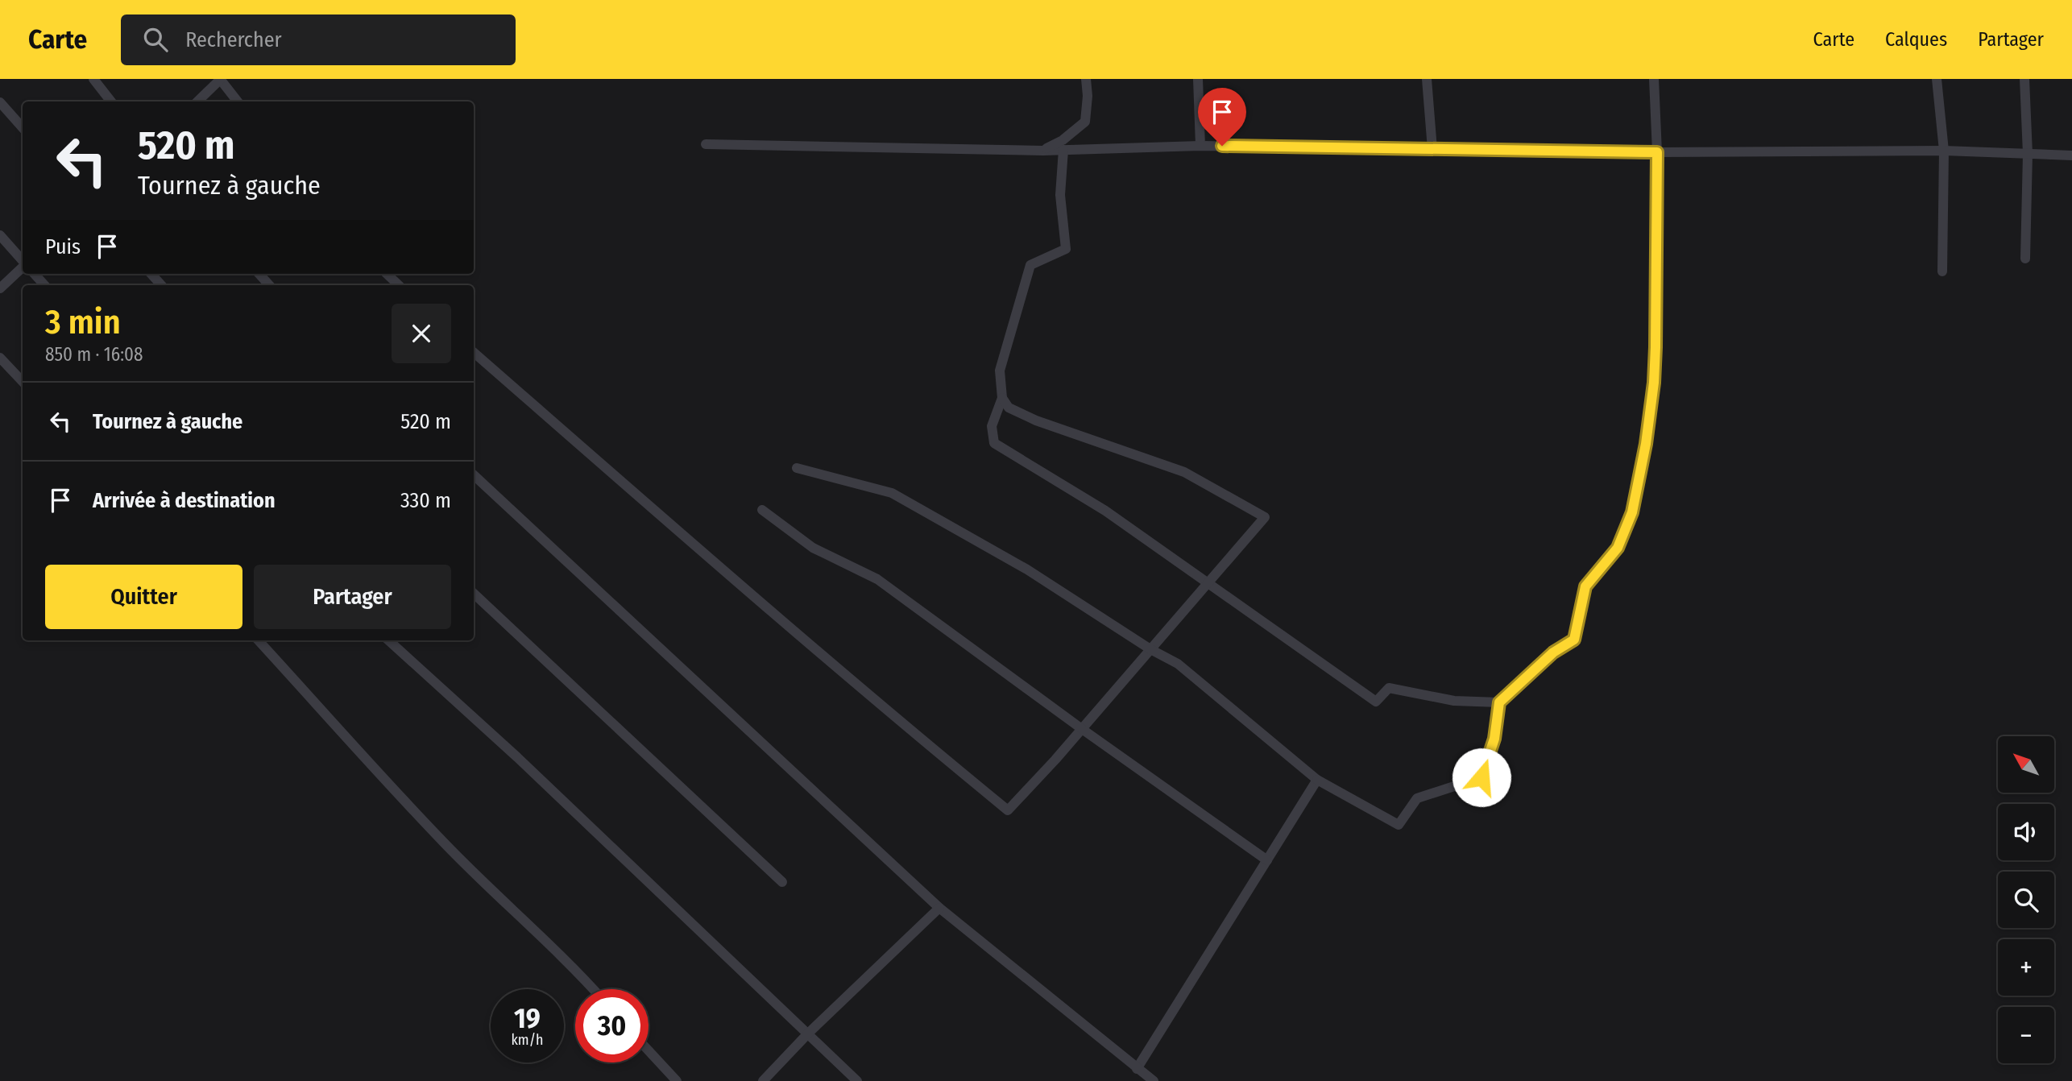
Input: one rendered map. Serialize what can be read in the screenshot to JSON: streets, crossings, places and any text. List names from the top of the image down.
{
  "north": "top left",
  "page": {
    "header": "Carte",
    "search": "Rechercher",
    "nav": ["Carte", "Calques", "Partager"],
    "turn": ["520 m", "Tournez à gauche"],
    "then": "Puis",
    "heading": ["3 min", "850 m · 16:08"],
    "list": [
      {
        "name": "Tournez à gauche",
        "value": "520 m"
      },
      {
        "name": "Arrivée à destination",
        "value": "330 m"
      }
    ],
    "buttons": ["Quitter", "Partager"],
    "map_buttons": ["+", "−"],
    "speed": "19 km/h",
    "limit": "30"
  }
}
